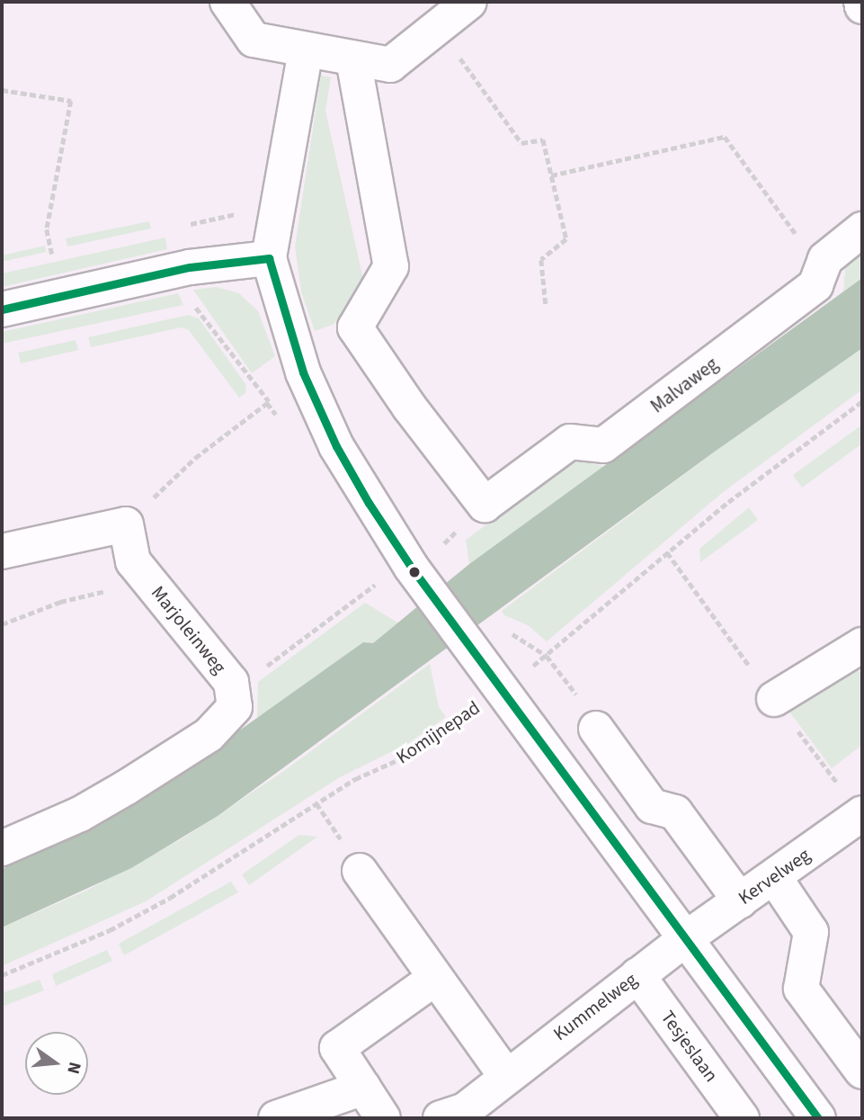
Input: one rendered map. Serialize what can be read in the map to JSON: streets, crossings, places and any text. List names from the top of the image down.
{
  "streets": {
    "street": [
      "Malvaweg",
      "Marjoleinweg",
      "Kervelweg",
      "Kummelweg",
      "Tesjeslaan"
    ],
    "path": ["Komijnepad"]
  },
  "crossings": [
    ["Kervelweg", "Kummelweg"],
    ["Kummelweg", "Tesjeslaan"]
  ],
  "north": "right"
}
